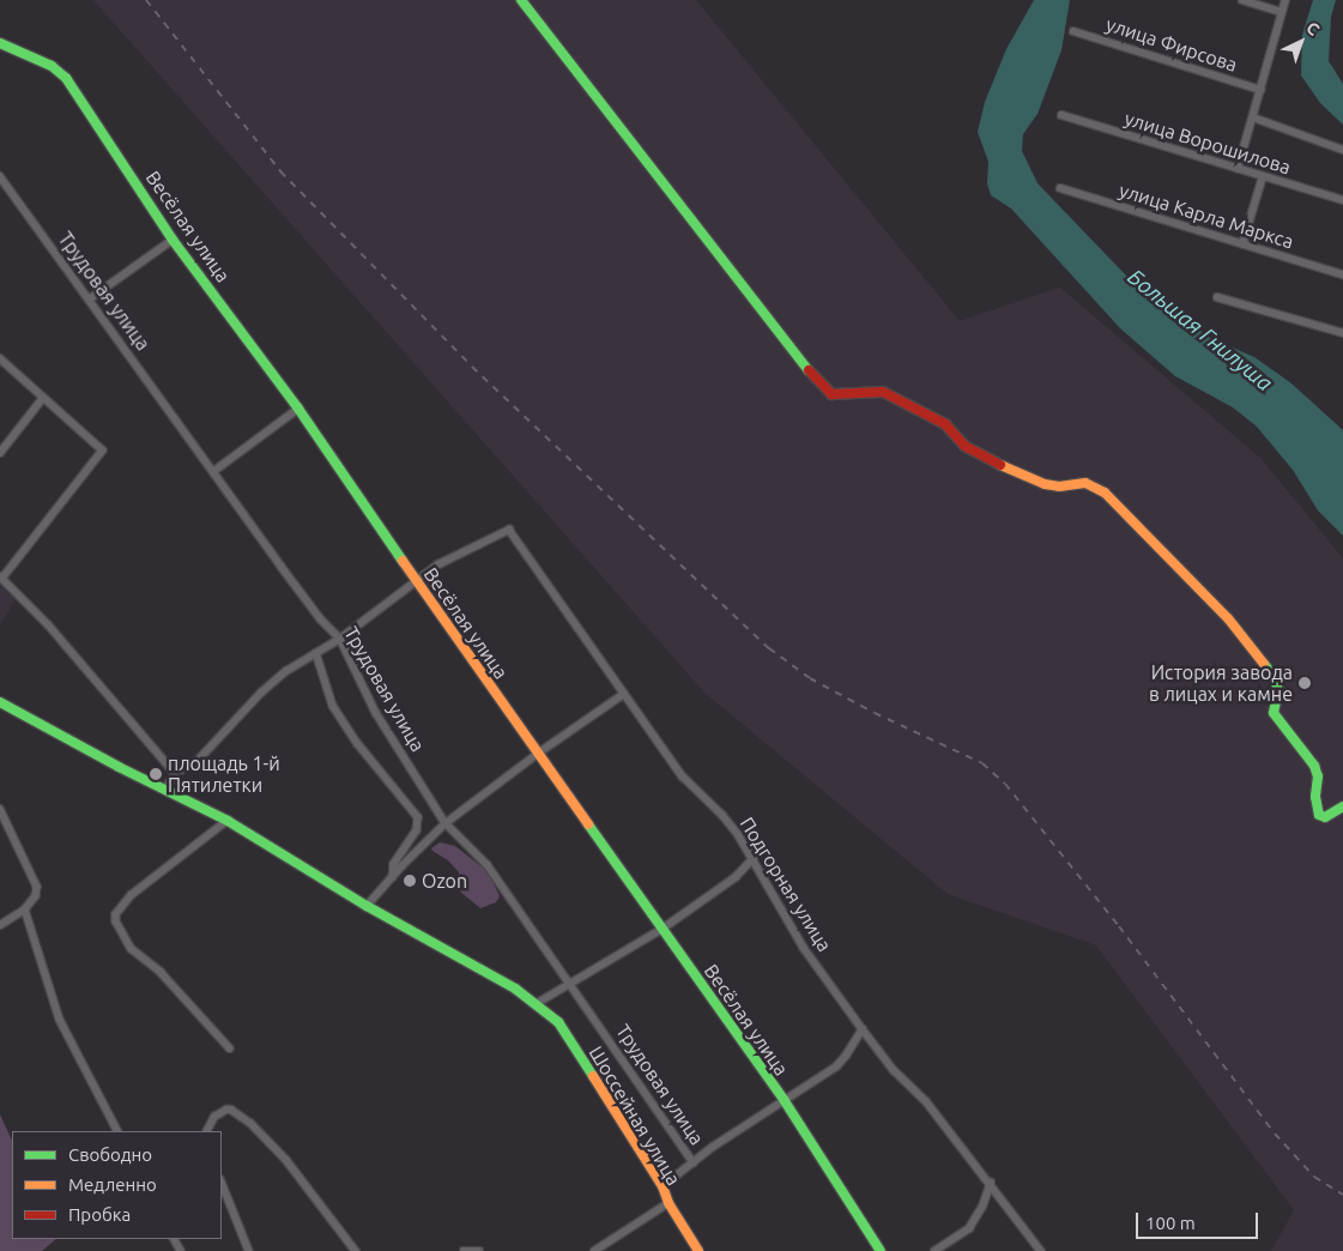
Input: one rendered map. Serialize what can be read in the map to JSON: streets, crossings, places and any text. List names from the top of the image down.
{
  "streets": {
    "street": [
      "улица Фирсова",
      "улица Ворошилова",
      "улица Карла Маркса",
      "Весёлая улица",
      "Трудовая улица",
      "Подгорная улица",
      "Шоссейная улица"
    ]
  },
  "crossings": [
    ["Весёлая улица", "Подгорная улица"]
  ],
  "water": ["Большая Гнилуша"],
  "places": ["История завода в лицах и камне", "площадь 1-й Пятилетки", "Ozon"],
  "legend": ["Свободно", "Медленно", "Пробка"],
  "scale_bar": "100 m",
  "north": "top right"
}
